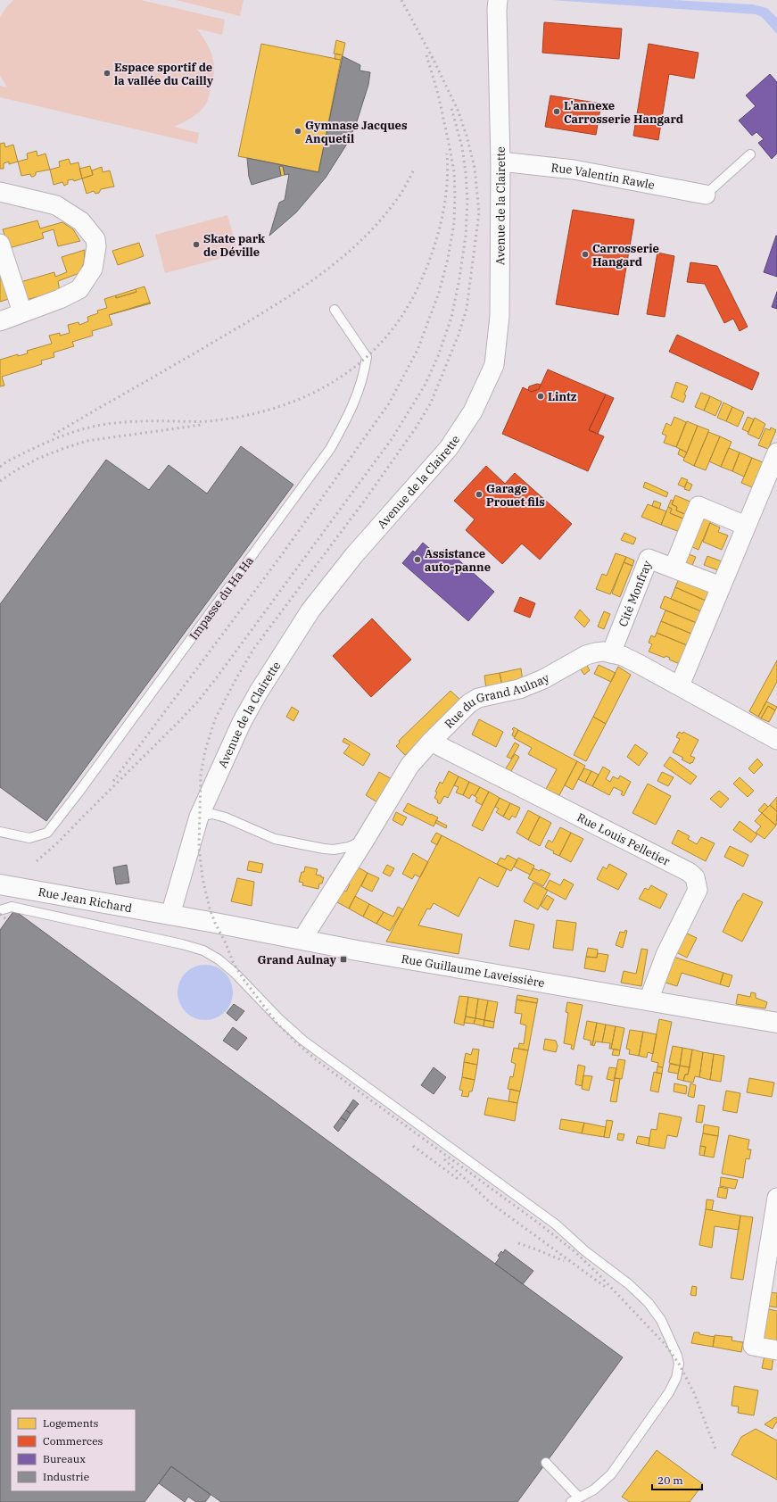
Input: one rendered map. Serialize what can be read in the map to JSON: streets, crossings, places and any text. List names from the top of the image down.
{
  "streets": {
    "street": [
      "Rue Valentin Rawle",
      "Avenue de la Clairette",
      "Cité Monfray",
      "Rue du Grand Aulnay",
      "Rue Louis Pelletier",
      "Rue Jean Richard",
      "Rue Guillaume Laveissière"
    ],
    "lane": ["Impasse du Ha Ha"]
  },
  "crossings": [
    ["Rue Valentin Rawle", "Avenue de la Clairette"],
    ["Avenue de la Clairette", "Rue Jean Richard"],
    ["Avenue de la Clairette", "Rue Guillaume Laveissière"],
    ["Cité Monfray", "Rue du Grand Aulnay"],
    ["Rue du Grand Aulnay", "Rue Louis Pelletier"],
    ["Rue du Grand Aulnay", "Rue Guillaume Laveissière"],
    ["Rue Louis Pelletier", "Rue Guillaume Laveissière"],
    ["Rue Jean Richard", "Rue Guillaume Laveissière"]
  ],
  "places": {
    "other": [
      "Espace sportif de la vallée du Cailly",
      "L'annexe Carrosserie Hangard",
      "Gymnase Jacques Anquetil",
      "Skate park de Déville",
      "Carrosserie Hangard",
      "Lintz",
      "Garage Prouet fils",
      "Assistance auto-panne"
    ],
    "transit": ["Grand Aulnay"]
  },
  "legend": [
    "Logements",
    "Commerces",
    "Bureaux",
    "Industrie"
  ],
  "scale_bar": "20 m"
}
